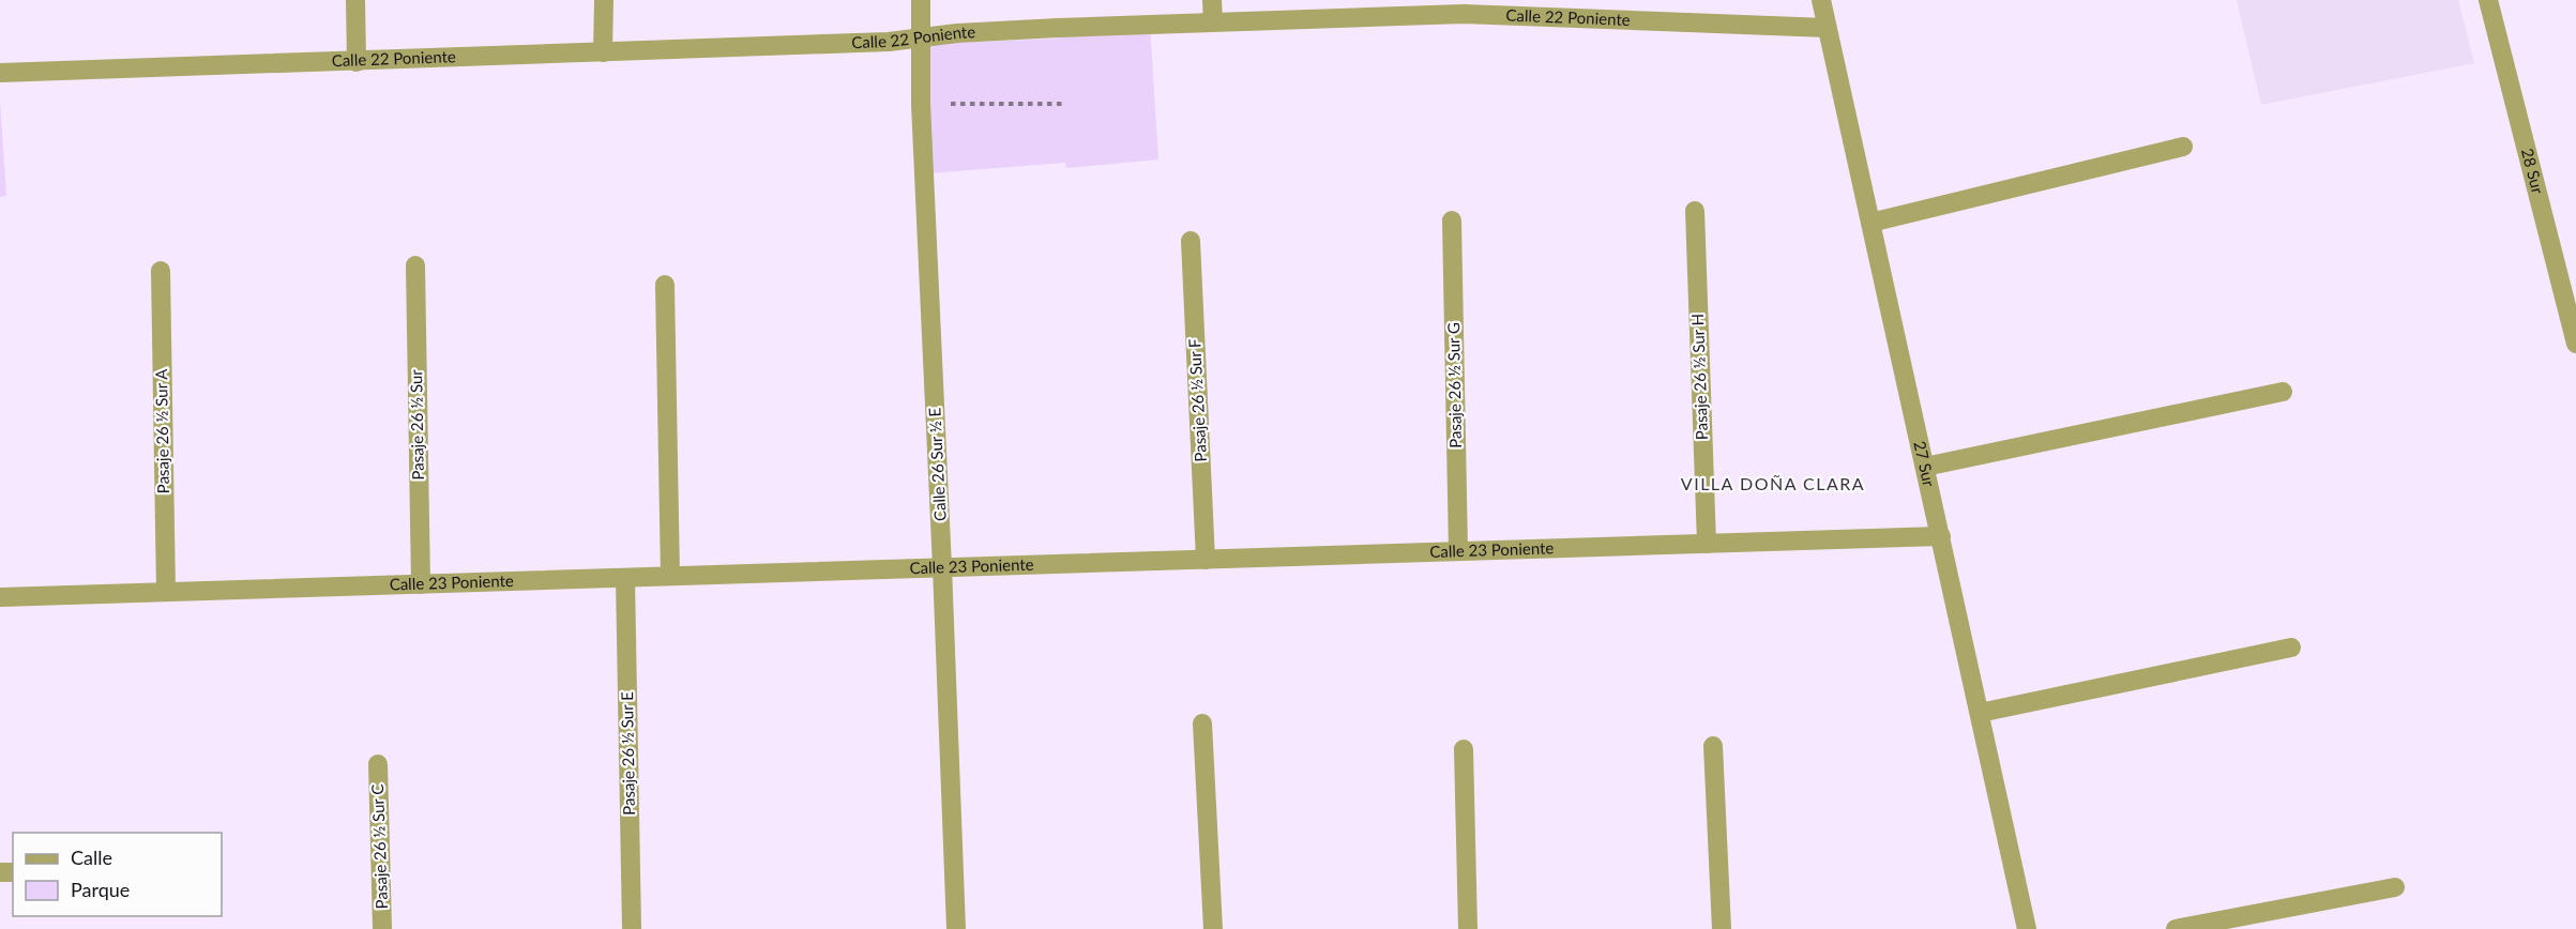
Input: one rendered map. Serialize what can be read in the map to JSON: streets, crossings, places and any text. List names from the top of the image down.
{
  "streets": {
    "street": [
      "Calle 22 Poniente",
      "28 Sur",
      "Pasaje 26 ½ Sur H",
      "Pasaje 26 ½ Sur G",
      "Pasaje 26 ½ Sur F",
      "Pasaje 26 ½ Sur",
      "Pasaje 26 ½ Sur A",
      "Calle 26 Sur ½ E",
      "27 Sur",
      "Calle 23 Poniente",
      "Pasaje 26 ½ Sur E",
      "Pasaje 26 ½ Sur C"
    ]
  },
  "crossings": [
    ["Calle 22 Poniente", "Calle 26 Sur ½ E"],
    ["Calle 22 Poniente", "27 Sur"],
    ["Pasaje 26 ½ Sur H", "Calle 23 Poniente"],
    ["Pasaje 26 ½ Sur G", "Calle 23 Poniente"],
    ["Pasaje 26 ½ Sur F", "Calle 23 Poniente"],
    ["Pasaje 26 ½ Sur", "Calle 23 Poniente"],
    ["Pasaje 26 ½ Sur A", "Calle 23 Poniente"],
    ["Calle 26 Sur ½ E", "Calle 23 Poniente"],
    ["27 Sur", "Calle 23 Poniente"],
    ["Calle 23 Poniente", "Pasaje 26 ½ Sur E"]
  ],
  "districts": ["VILLA DOÑA CLARA"],
  "legend": ["Calle", "Parque"]
}
